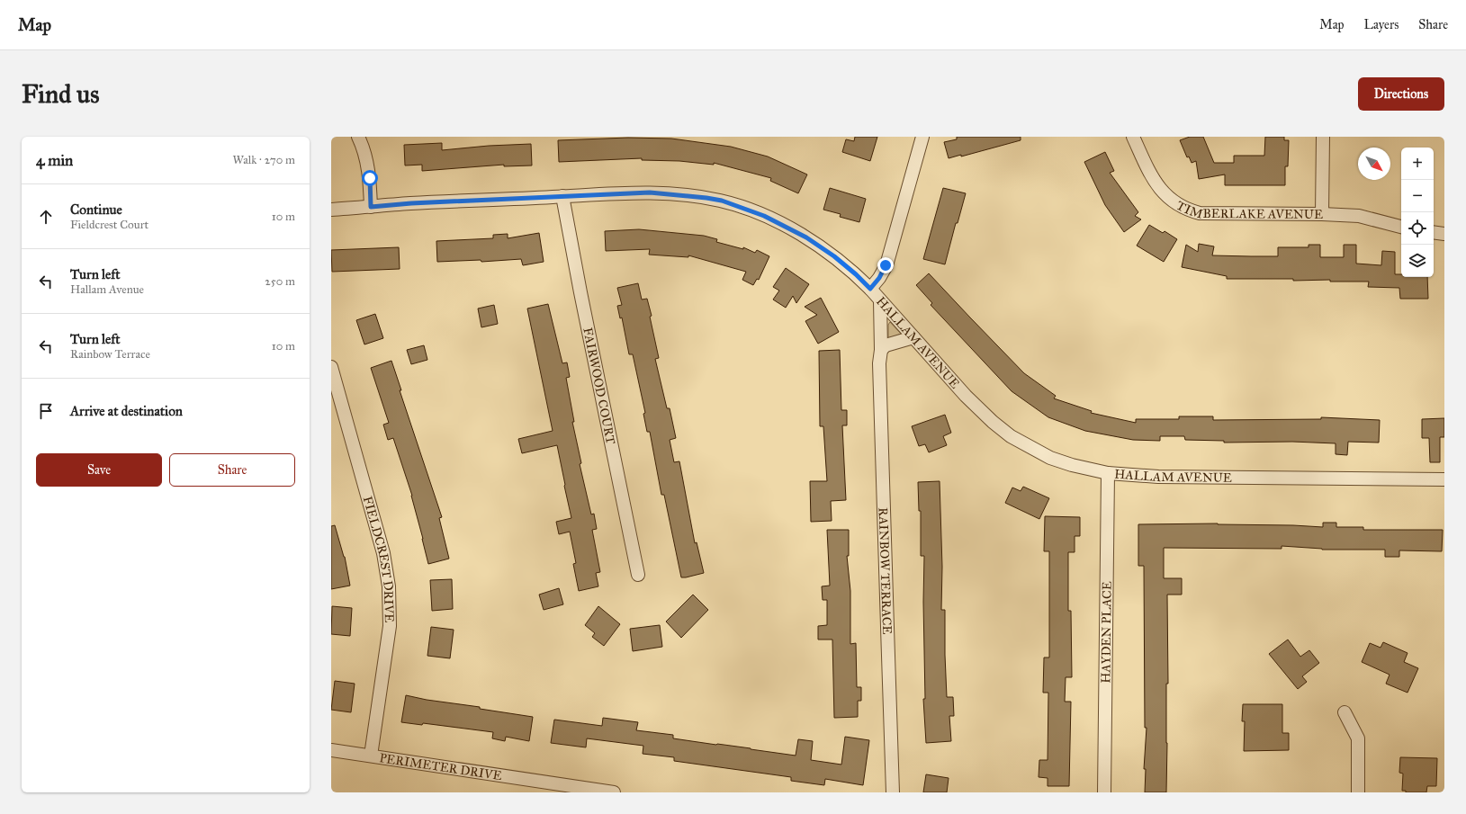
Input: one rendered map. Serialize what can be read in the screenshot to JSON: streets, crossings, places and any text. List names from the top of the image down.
{
  "streets": {
    "street": [
      "TIMBERLAKE AVENUE",
      "HALLAM AVENUE",
      "FAIRWOOD COURT",
      "FIELDCREST DRIVE",
      "RAINBOW TERRACE",
      "HAYDEN PLACE",
      "PERIMETER DRIVE"
    ]
  },
  "crossings": [
    ["HALLAM AVENUE", "FAIRWOOD COURT"],
    ["HALLAM AVENUE", "RAINBOW TERRACE"],
    ["HALLAM AVENUE", "HAYDEN PLACE"],
    ["FIELDCREST DRIVE", "PERIMETER DRIVE"]
  ],
  "north": "bottom right",
  "page": {
    "header": "Map",
    "nav": ["Map", "Layers", "Share"],
    "buttons": [
      "Directions",
      ["Save", "Share"]
    ],
    "title": "Find us",
    "heading": ["4 min", "Walk · 270 m"],
    "map_buttons": ["+", "−"],
    "list": [
      ["Continue", "Fieldcrest Court", "10 m"],
      ["Turn left", "Hallam Avenue", "250 m"],
      ["Turn left", "Rainbow Terrace", "10 m"],
      "Arrive at destination"
    ]
  }
}
